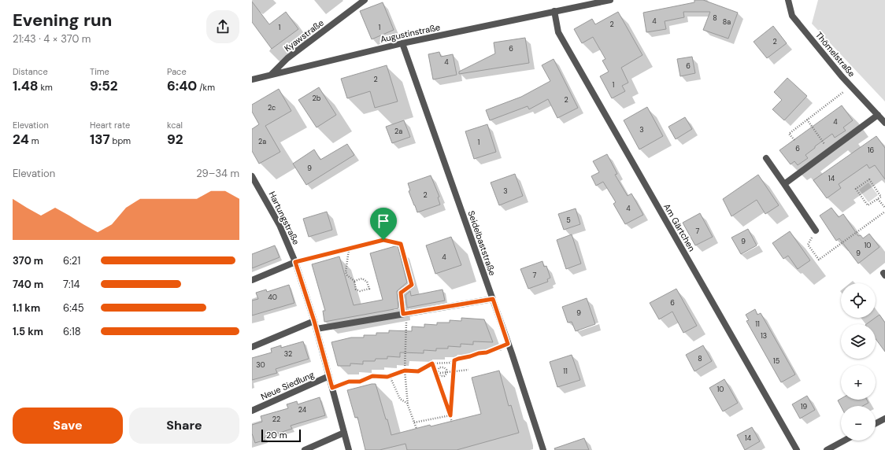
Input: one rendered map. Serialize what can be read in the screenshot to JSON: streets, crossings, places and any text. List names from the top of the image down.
{
  "streets": {
    "street": [
      "Augustinstraße",
      "Kyawstraße",
      "Thömelstraße",
      "Hartungstraße",
      "Am Gärtchen",
      "Seidelbaststraße",
      "Neue Siedlung"
    ]
  },
  "crossings": [
    ["Augustinstraße", "Kyawstraße"],
    ["Augustinstraße", "Am Gärtchen"],
    ["Augustinstraße", "Seidelbaststraße"],
    ["Hartungstraße", "Neue Siedlung"]
  ],
  "house_numbers": [
    "8",
    "4",
    "8a",
    "2",
    "1",
    "1",
    "2",
    "6",
    "4",
    "6",
    "2",
    "1",
    "2b",
    "2",
    "2c",
    "4",
    "3",
    "2a",
    "2a",
    "1",
    "6",
    "16",
    "9",
    "14",
    "3",
    "2",
    "4",
    "5",
    "7",
    "9",
    "10",
    "9",
    "4",
    "7",
    "40",
    "6",
    "9",
    "11",
    "13",
    "32",
    "8",
    "15",
    "30",
    "11",
    "10",
    "19",
    "24",
    "22",
    "14"
  ],
  "scale_bar": "20 m",
  "page": {
    "heading": ["Evening run", "21:43 · 4 × 370 m"],
    "stats": [
      ["Distance", "1.48 km"],
      ["Time", "9:52"],
      ["Pace", "6:40 /km"],
      ["Elevation", "24 m"],
      ["Heart rate", "137 bpm"],
      ["kcal", "92"]
    ],
    "chart": ["Elevation", "29–34 m"],
    "list": [
      {
        "name": "370 m",
        "note": "6:21"
      },
      {
        "name": "740 m",
        "note": "7:14"
      },
      {
        "name": "1.1 km",
        "note": "6:45"
      },
      {
        "name": "1.5 km",
        "note": "6:18"
      }
    ],
    "map_buttons": ["+", "−"],
    "buttons": ["Save", "Share"],
    "scale": "20 m"
  }
}
